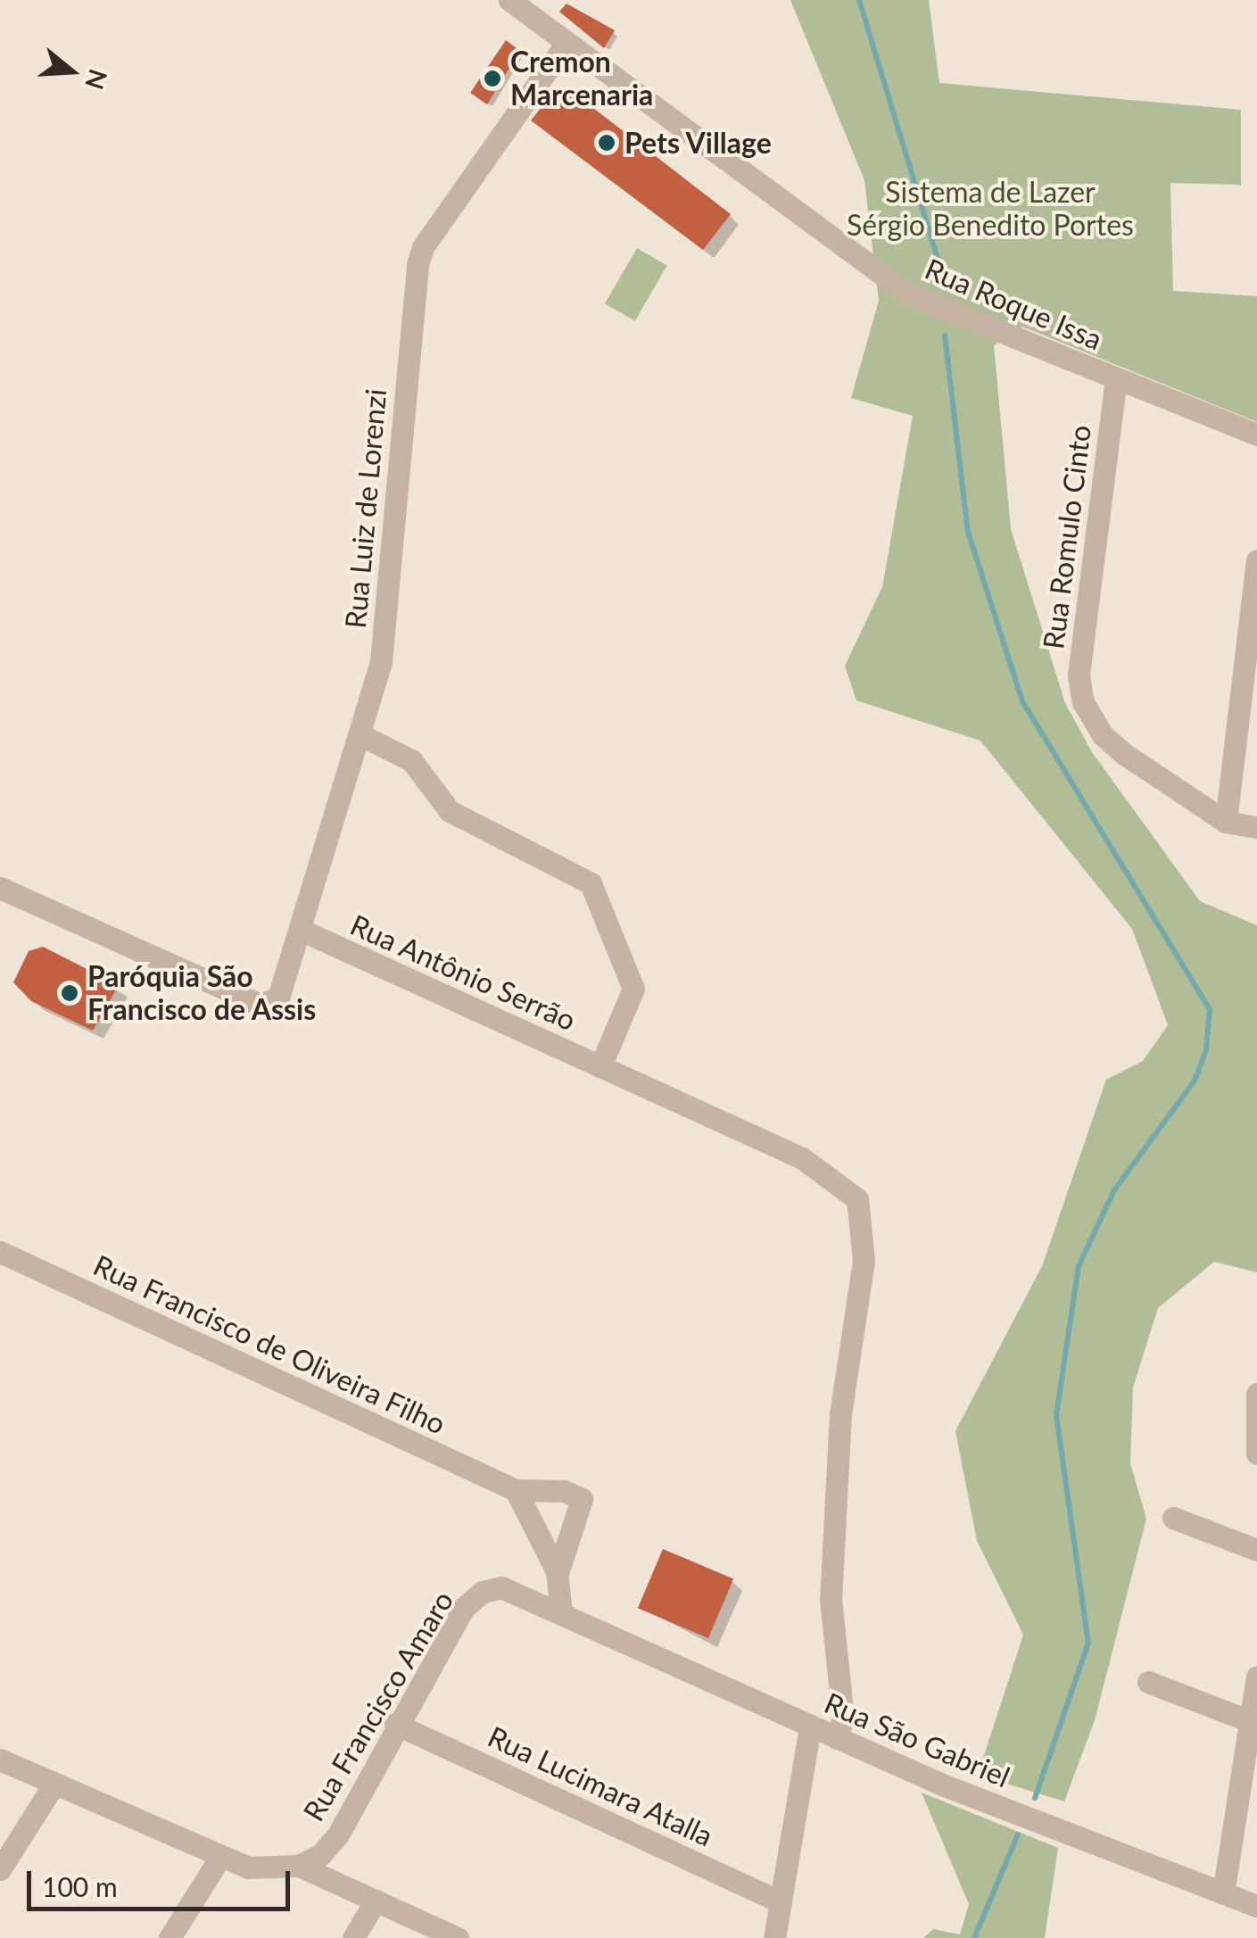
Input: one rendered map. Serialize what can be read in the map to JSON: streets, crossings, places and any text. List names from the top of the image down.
{
  "streets": {
    "street": [
      "Rua Roque Issa",
      "Rua Luiz de Lorenzi",
      "Rua Romulo Cinto",
      "Rua Antônio Serrão",
      "Rua Francisco de Oliveira Filho",
      "Rua Francisco Amaro",
      "Rua São Gabriel",
      "Rua Lucimara Atalla"
    ]
  },
  "crossings": [
    ["Rua Roque Issa", "Rua Luiz de Lorenzi"],
    ["Rua Roque Issa", "Rua Romulo Cinto"],
    ["Rua Luiz de Lorenzi", "Rua Antônio Serrão"],
    ["Rua Antônio Serrão", "Rua São Gabriel"],
    ["Rua Francisco de Oliveira Filho", "Rua Francisco Amaro"],
    ["Rua Francisco de Oliveira Filho", "Rua São Gabriel"],
    ["Rua Francisco Amaro", "Rua São Gabriel"],
    ["Rua Francisco Amaro", "Rua Lucimara Atalla"]
  ],
  "parks": ["Sistema de Lazer Sérgio Benedito Portes"],
  "places": ["Cremon Marcenaria", "Pets Village", "Paróquia São Francisco de Assis"],
  "scale_bar": "100 m",
  "north": "right"
}
